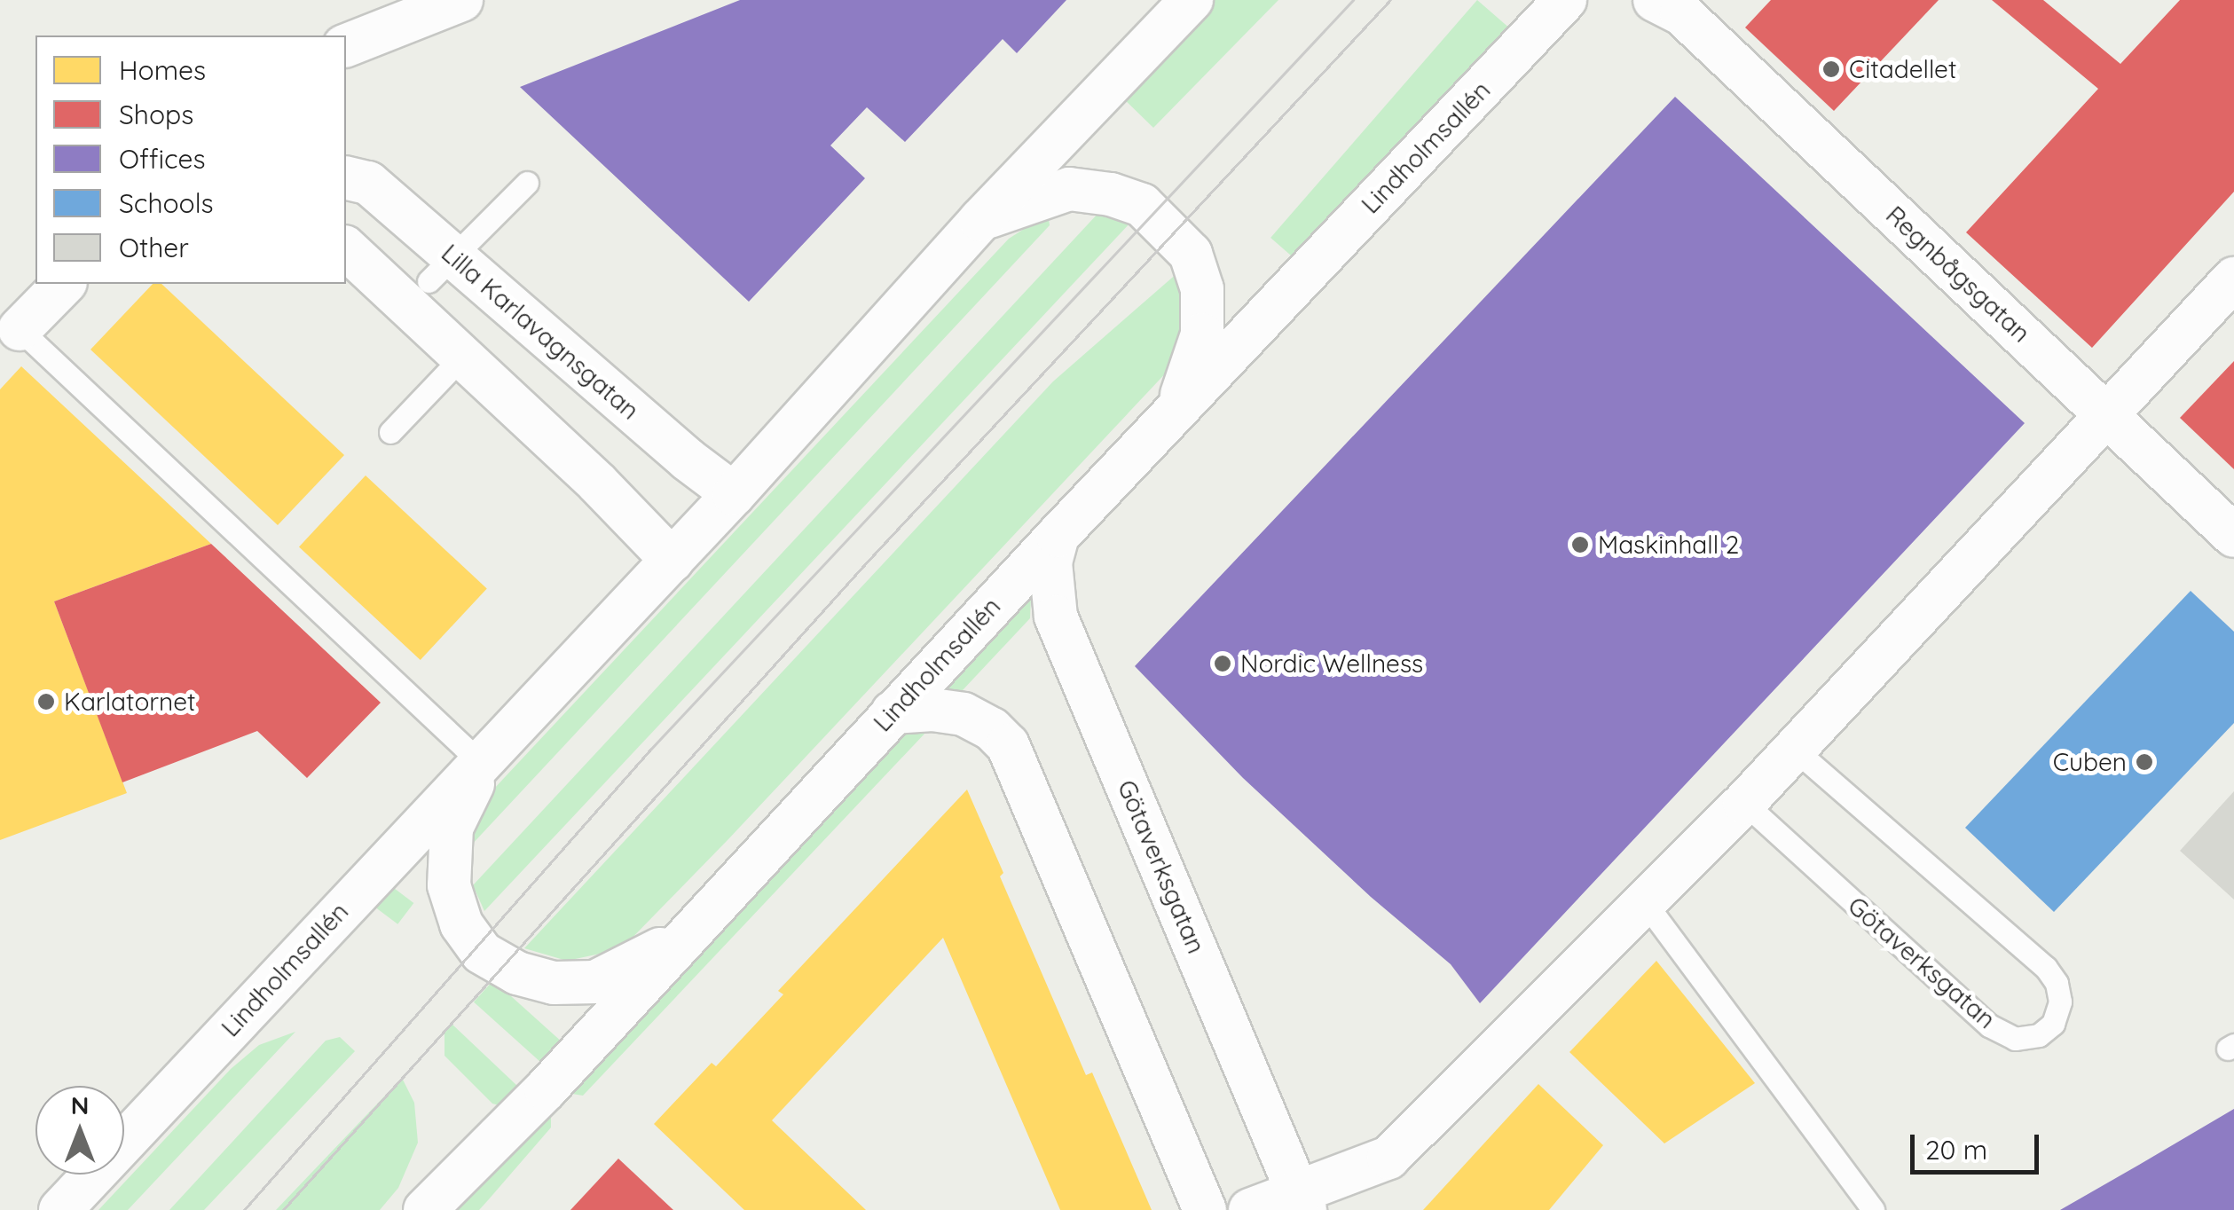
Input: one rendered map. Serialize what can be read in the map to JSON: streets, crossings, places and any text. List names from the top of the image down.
{
  "streets": {
    "street": [
      "Lindholmsallén",
      "Regnbågsgatan",
      "Lilla Karlavagnsgatan",
      "Götaverksgatan"
    ]
  },
  "crossings": [
    ["Lindholmsallén", "Lilla Karlavagnsgatan"],
    ["Lindholmsallén", "Götaverksgatan"]
  ],
  "places": [
    "Citadellet",
    "Maskinhall 2",
    "Nordic Wellness",
    "Karlatornet",
    "Cuben"
  ],
  "legend": [
    "Homes",
    "Shops",
    "Offices",
    "Schools",
    "Other"
  ],
  "scale_bar": "20 m",
  "north": "top"
}
